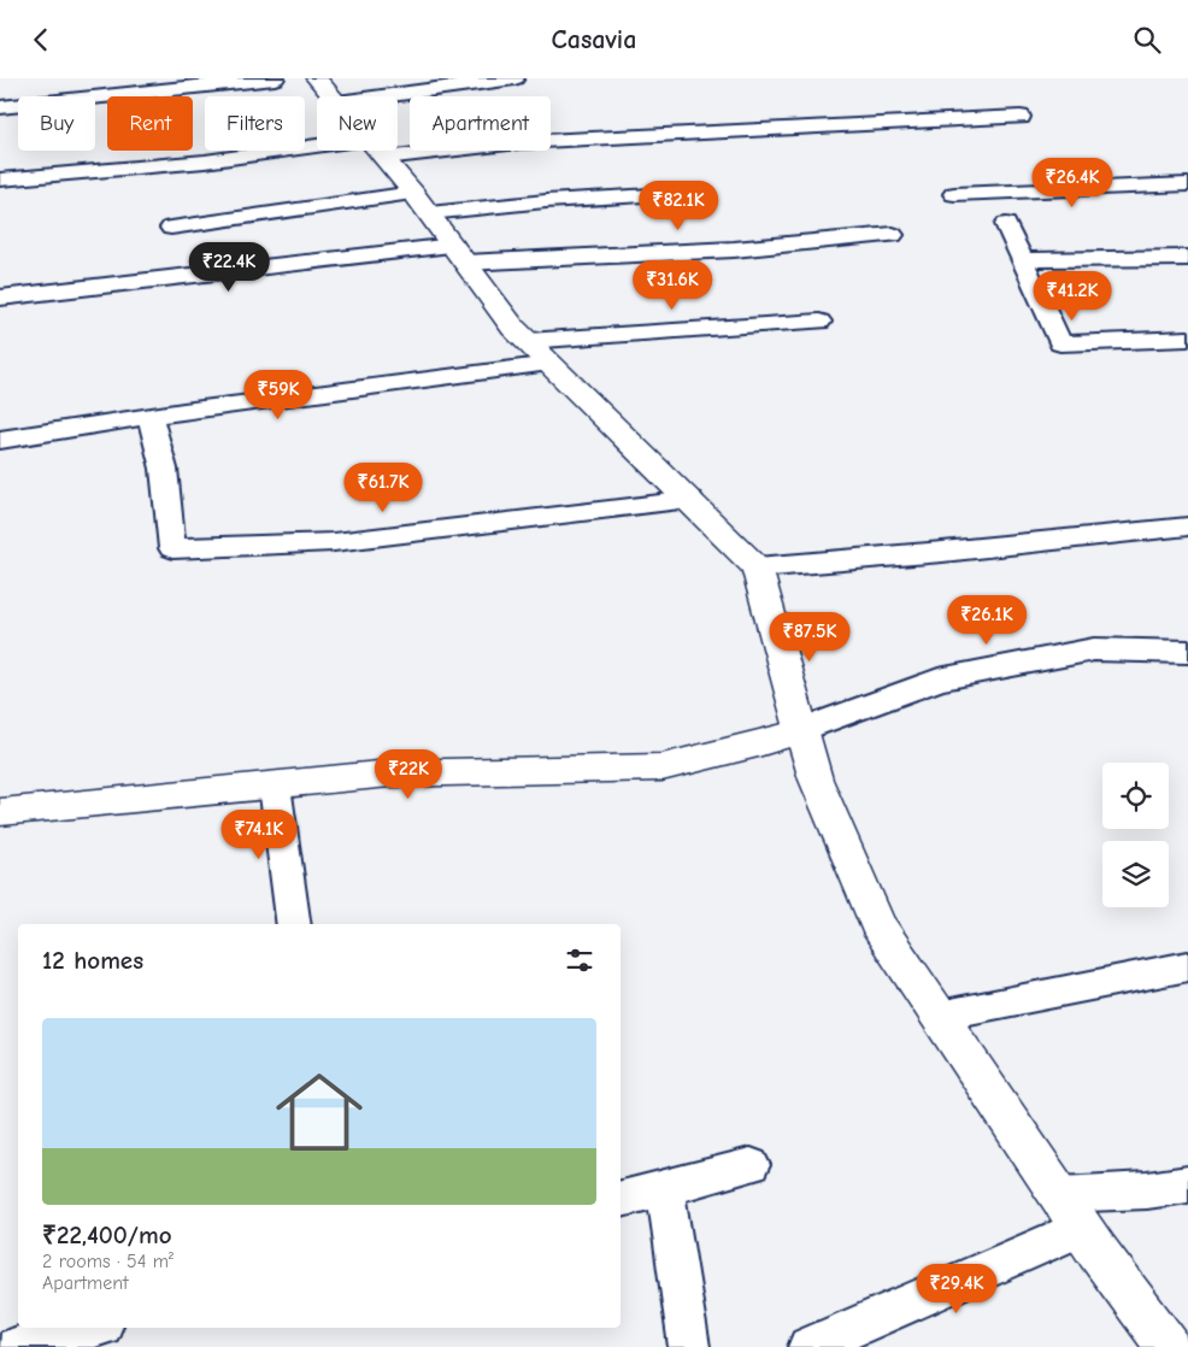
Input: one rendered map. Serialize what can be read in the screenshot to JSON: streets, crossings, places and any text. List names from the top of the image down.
{
  "page": {
    "header": "Casavia",
    "chip": [
      "Buy",
      "Rent",
      "Filters",
      "New",
      "Apartment"
    ],
    "price": [
      "₹26.4K",
      "₹82.1K",
      "₹22.4K",
      "₹31.6K",
      "₹41.2K",
      "₹59K",
      "₹61.7K",
      "₹26.1K",
      "₹87.5K",
      "₹22K",
      "₹74.1K",
      "₹29.4K"
    ],
    "heading": "12 homes",
    "list": [
      {
        "name": "₹22,400/mo",
        "note": "2 rooms · 54 m² · Apartment"
      }
    ]
  }
}
